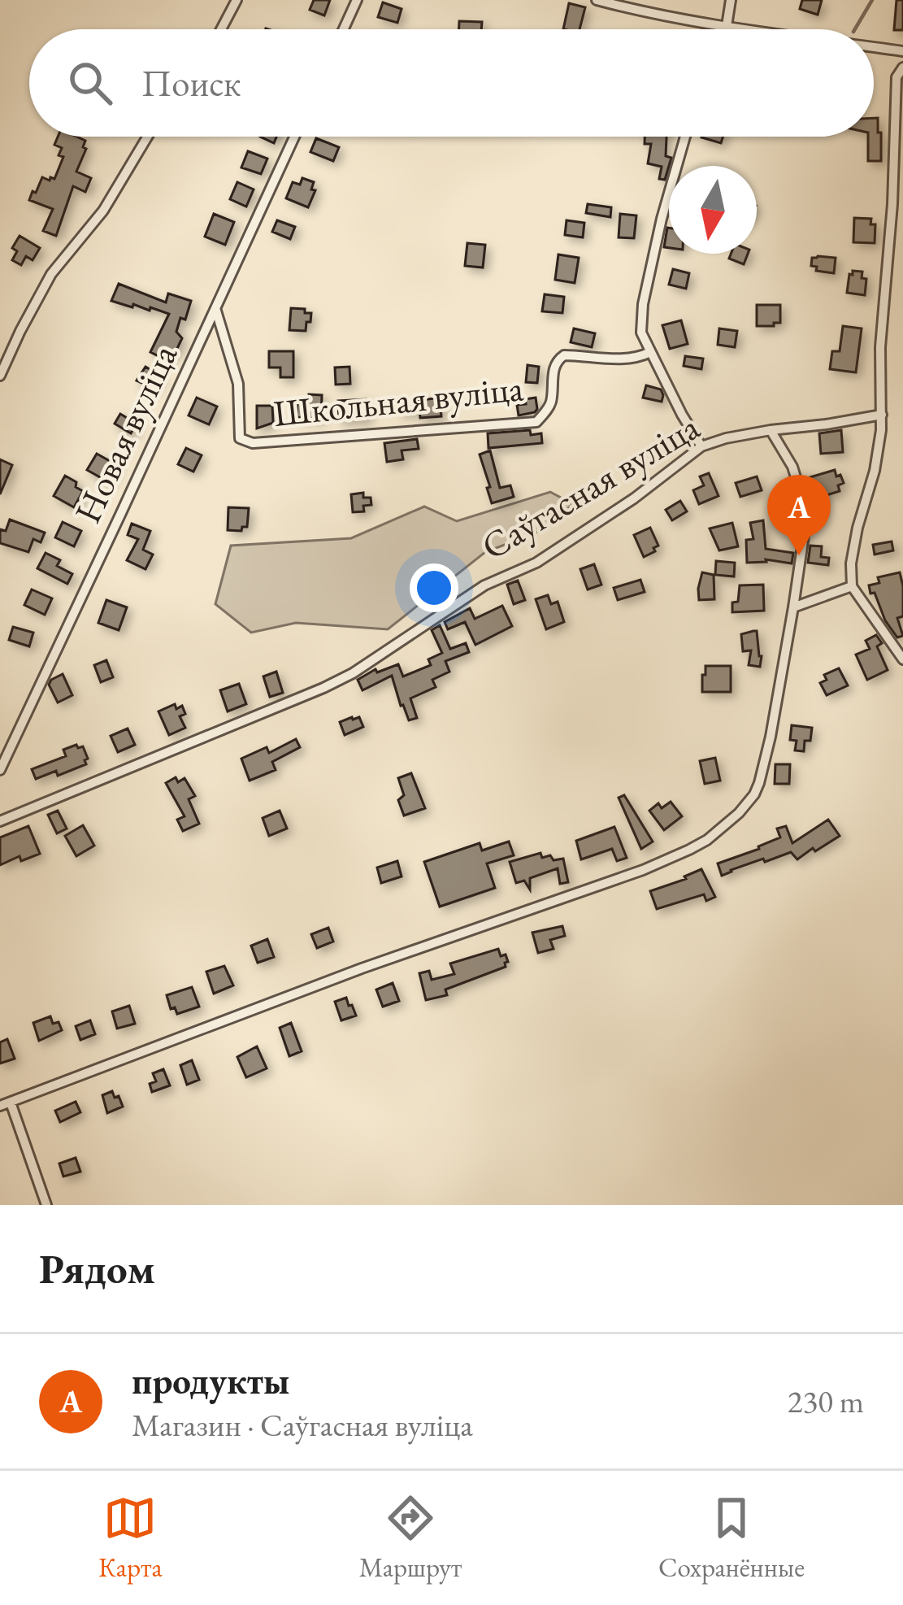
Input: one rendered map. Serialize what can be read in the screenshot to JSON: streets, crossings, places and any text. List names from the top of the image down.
{
  "streets": {
    "street": ["Школьная вуліца", "Новая вуліца", "Саўгасная вуліца"]
  },
  "crossings": [
    ["Школьная вуліца", "Новая вуліца"]
  ],
  "north": "bottom",
  "page": {
    "search": "Поиск",
    "pins": "A",
    "heading": "Рядом",
    "list": [
      {
        "mark": "A",
        "name": "продукты",
        "note": "Магазин · Саўгасная вуліца",
        "value": "230 m"
      }
    ],
    "nav": ["Карта", "Маршрут", "Сохранённые"]
  }
}
